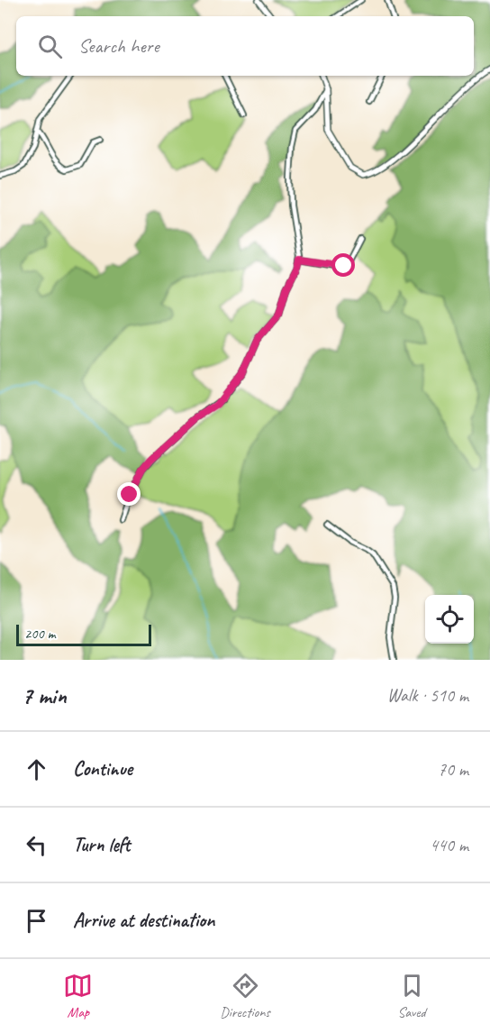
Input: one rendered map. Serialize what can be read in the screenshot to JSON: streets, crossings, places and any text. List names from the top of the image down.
{
  "scale_bar": "200 m",
  "page": {
    "search": "Search here",
    "scale": "200 m",
    "heading": ["7 min", "Walk · 510 m"],
    "list": [
      ["Continue", "70 m"],
      ["Turn left", "440 m"],
      "Arrive at destination"
    ],
    "nav": ["Map", "Directions", "Saved"]
  }
}
